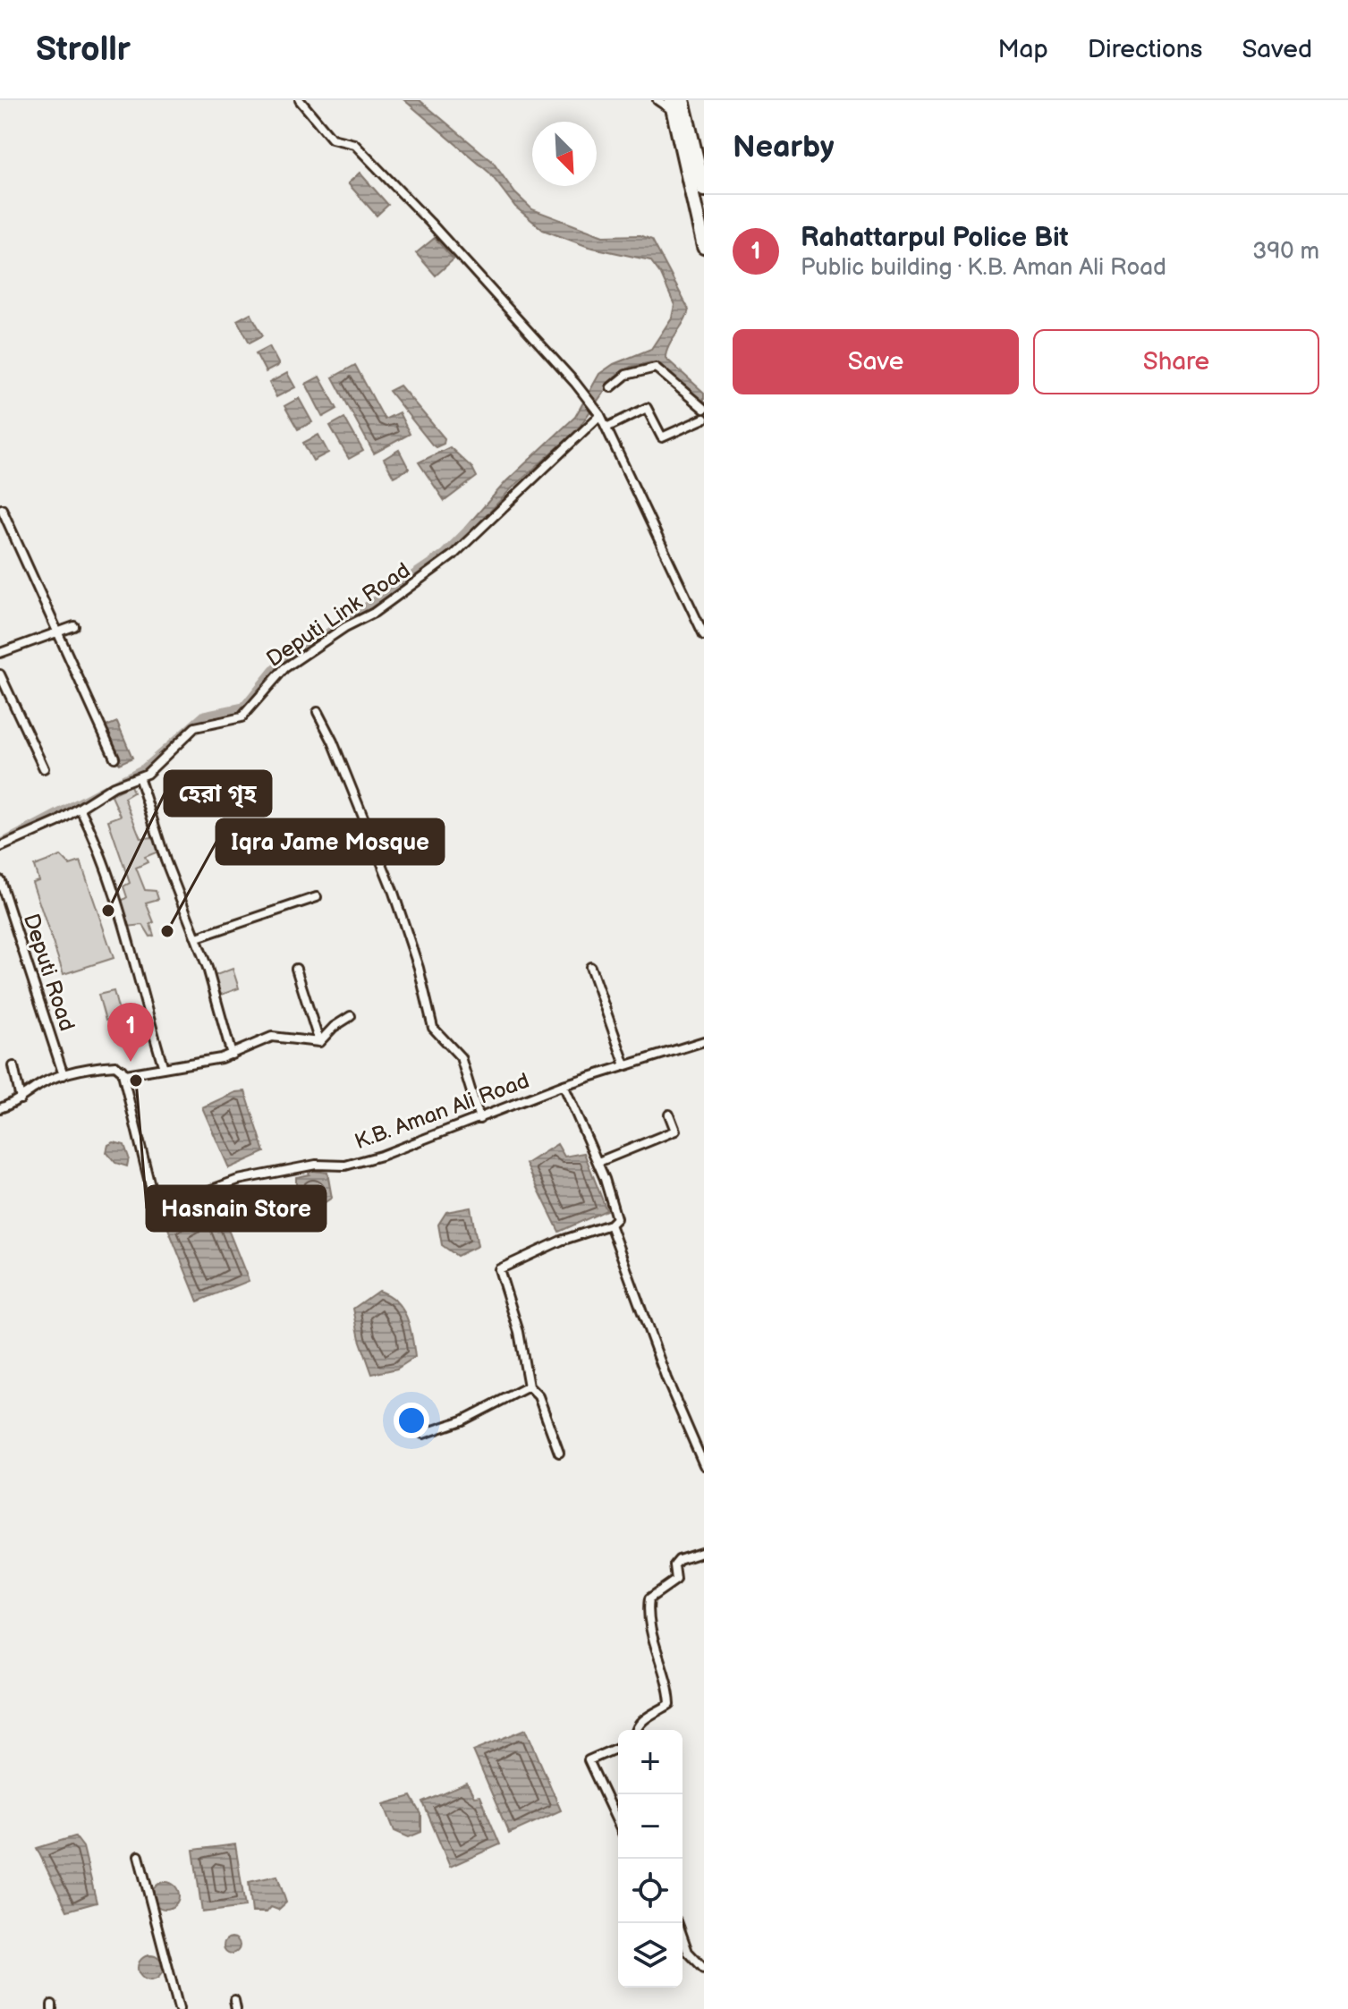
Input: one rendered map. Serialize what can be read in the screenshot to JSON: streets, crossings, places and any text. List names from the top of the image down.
{
  "streets": {
    "street": ["Deputi Link Road", "Deputi Road", "K.B. Aman Ali Road"]
  },
  "places": ["হেরা গৃহ", "Iqra Jame Mosque", "Hasnain Store"],
  "north": "bottom right",
  "page": {
    "header": "Strollr",
    "nav": ["Map", "Directions", "Saved"],
    "heading": "Nearby",
    "list": [
      {
        "mark": "1",
        "name": "Rahattarpul Police Bit",
        "note": "Public building · K.B. Aman Ali Road",
        "value": "390 m"
      }
    ],
    "buttons": ["Save", "Share"],
    "pins": "1",
    "map_buttons": ["+", "−"]
  }
}
